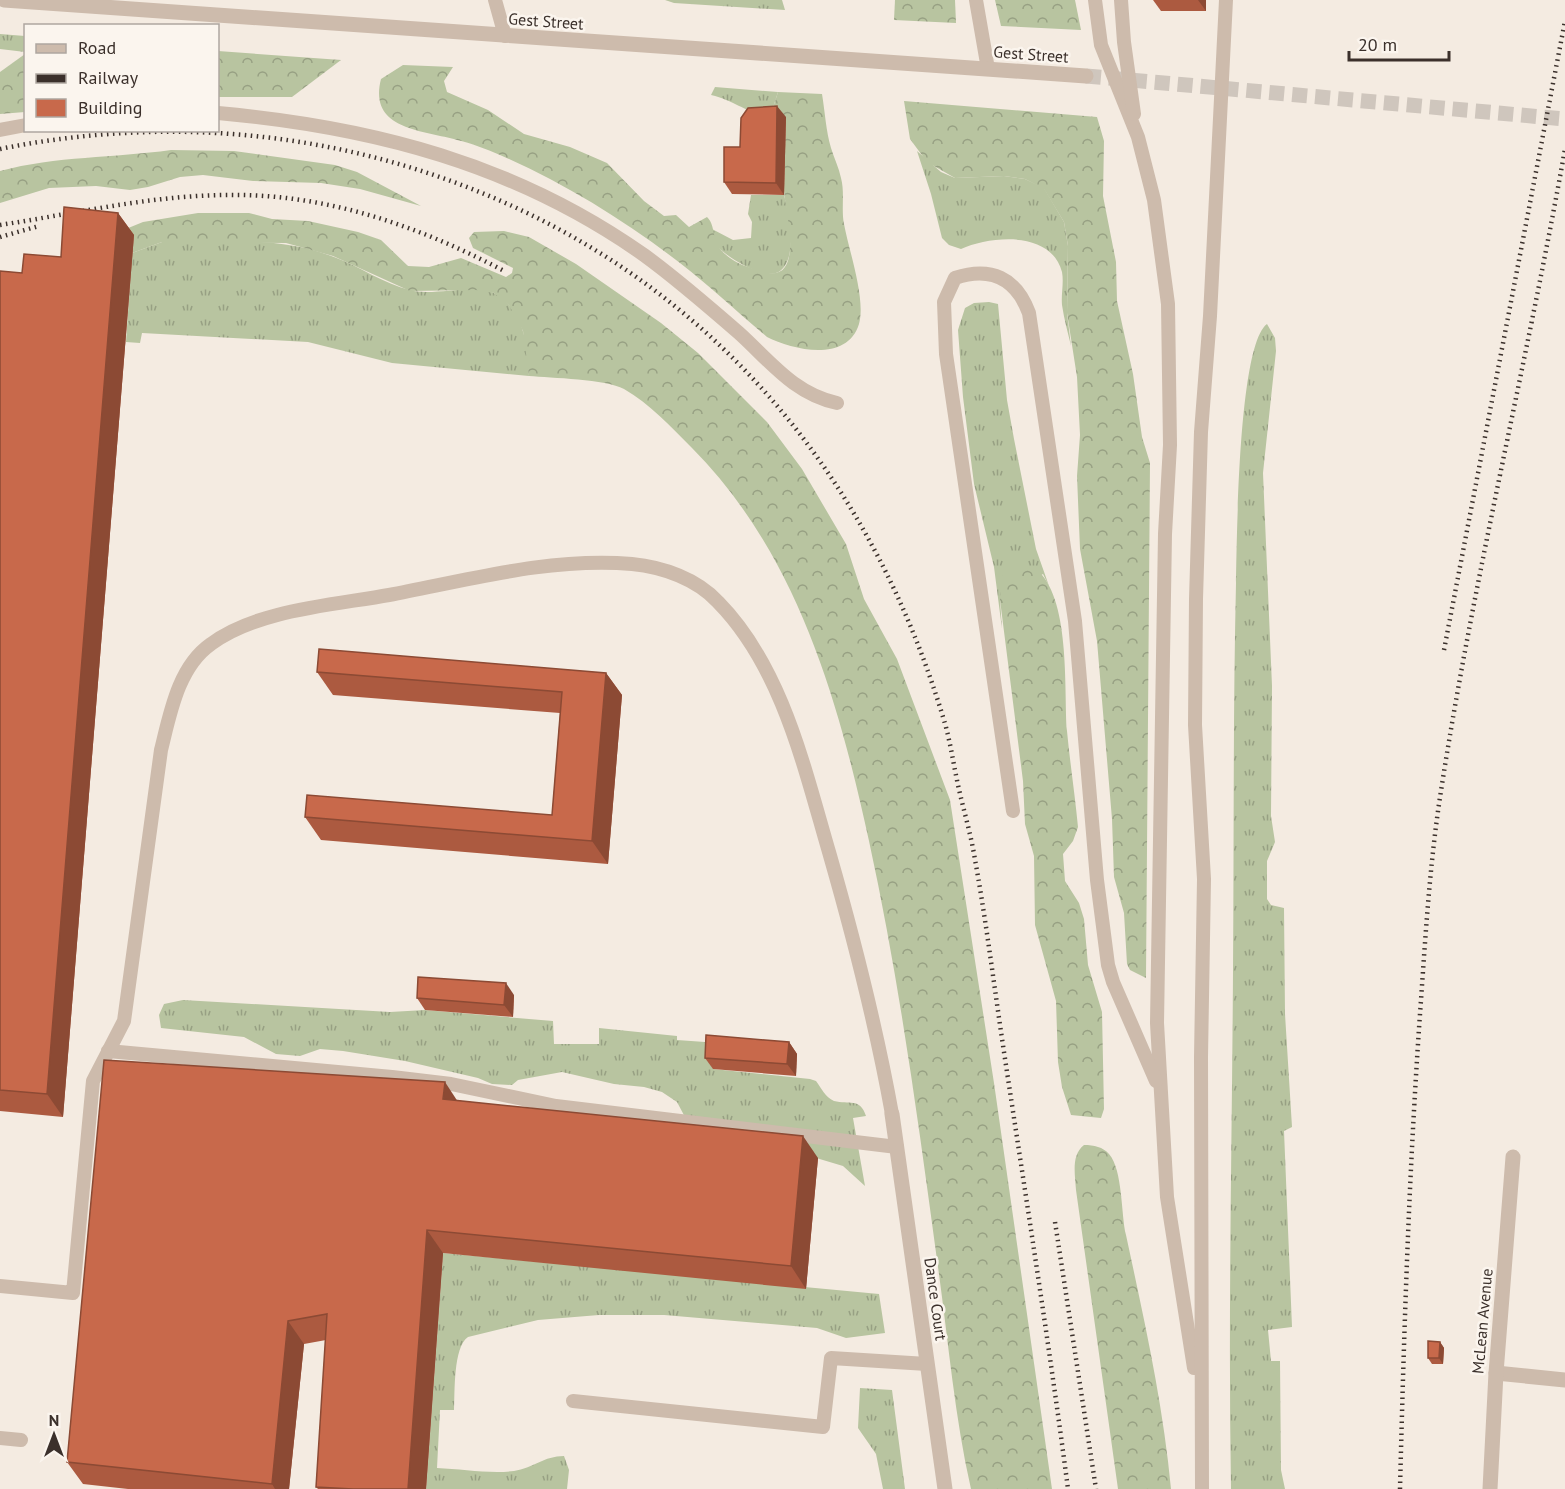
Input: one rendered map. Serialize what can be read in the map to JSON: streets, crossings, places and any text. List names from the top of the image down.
{
  "streets": {
    "street": ["Gest Street", "Dance Court", "McLean Avenue"]
  },
  "legend": ["Road", "Railway", "Building"],
  "scale_bar": "20 m",
  "north": "top"
}
